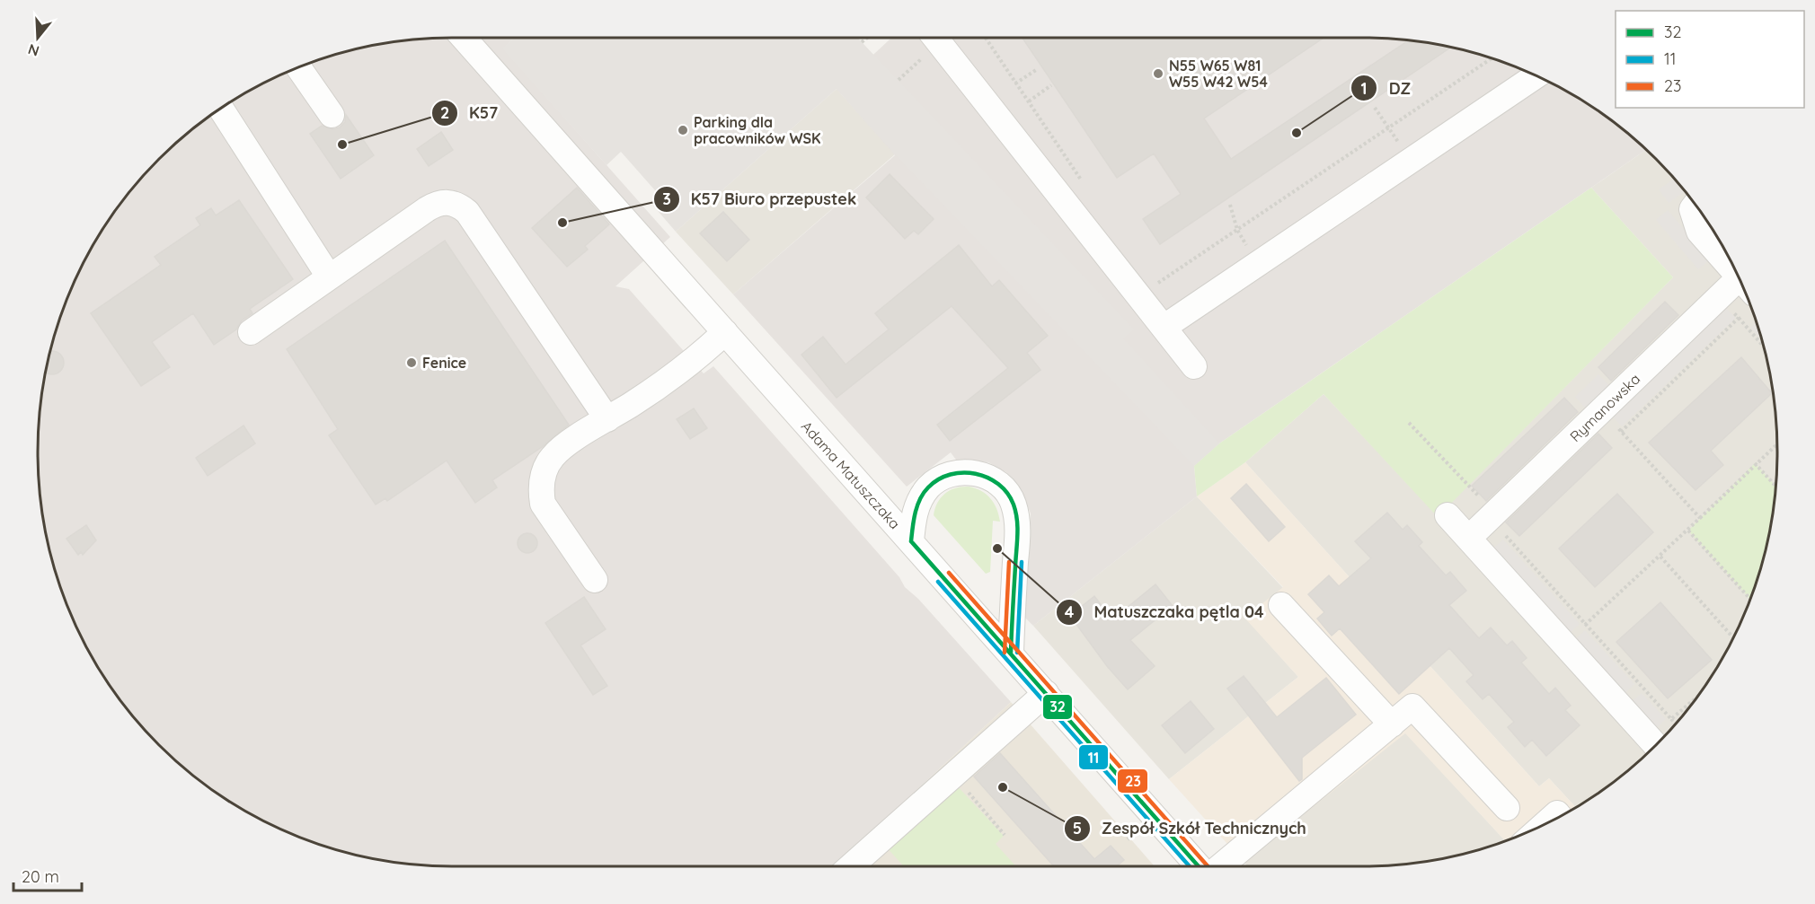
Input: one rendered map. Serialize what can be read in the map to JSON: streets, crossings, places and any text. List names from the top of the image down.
{
  "streets": {
    "street": ["Rymanowska", "Adama Matuszczaka"]
  },
  "places": [
    "N55 W65 W81 W55 W42 W54",
    "Parking dla pracowników WSK",
    "DZ",
    "K57",
    "K57 Biuro przepustek",
    "Fenice",
    "Matuszczaka pętla 04",
    "Zespół Szkół Technicznych"
  ],
  "lines": ["transit line 32", "transit line 11", "transit line 23"],
  "legend": ["32", "11", "23"],
  "scale_bar": "20 m",
  "north": "bottom"
}
